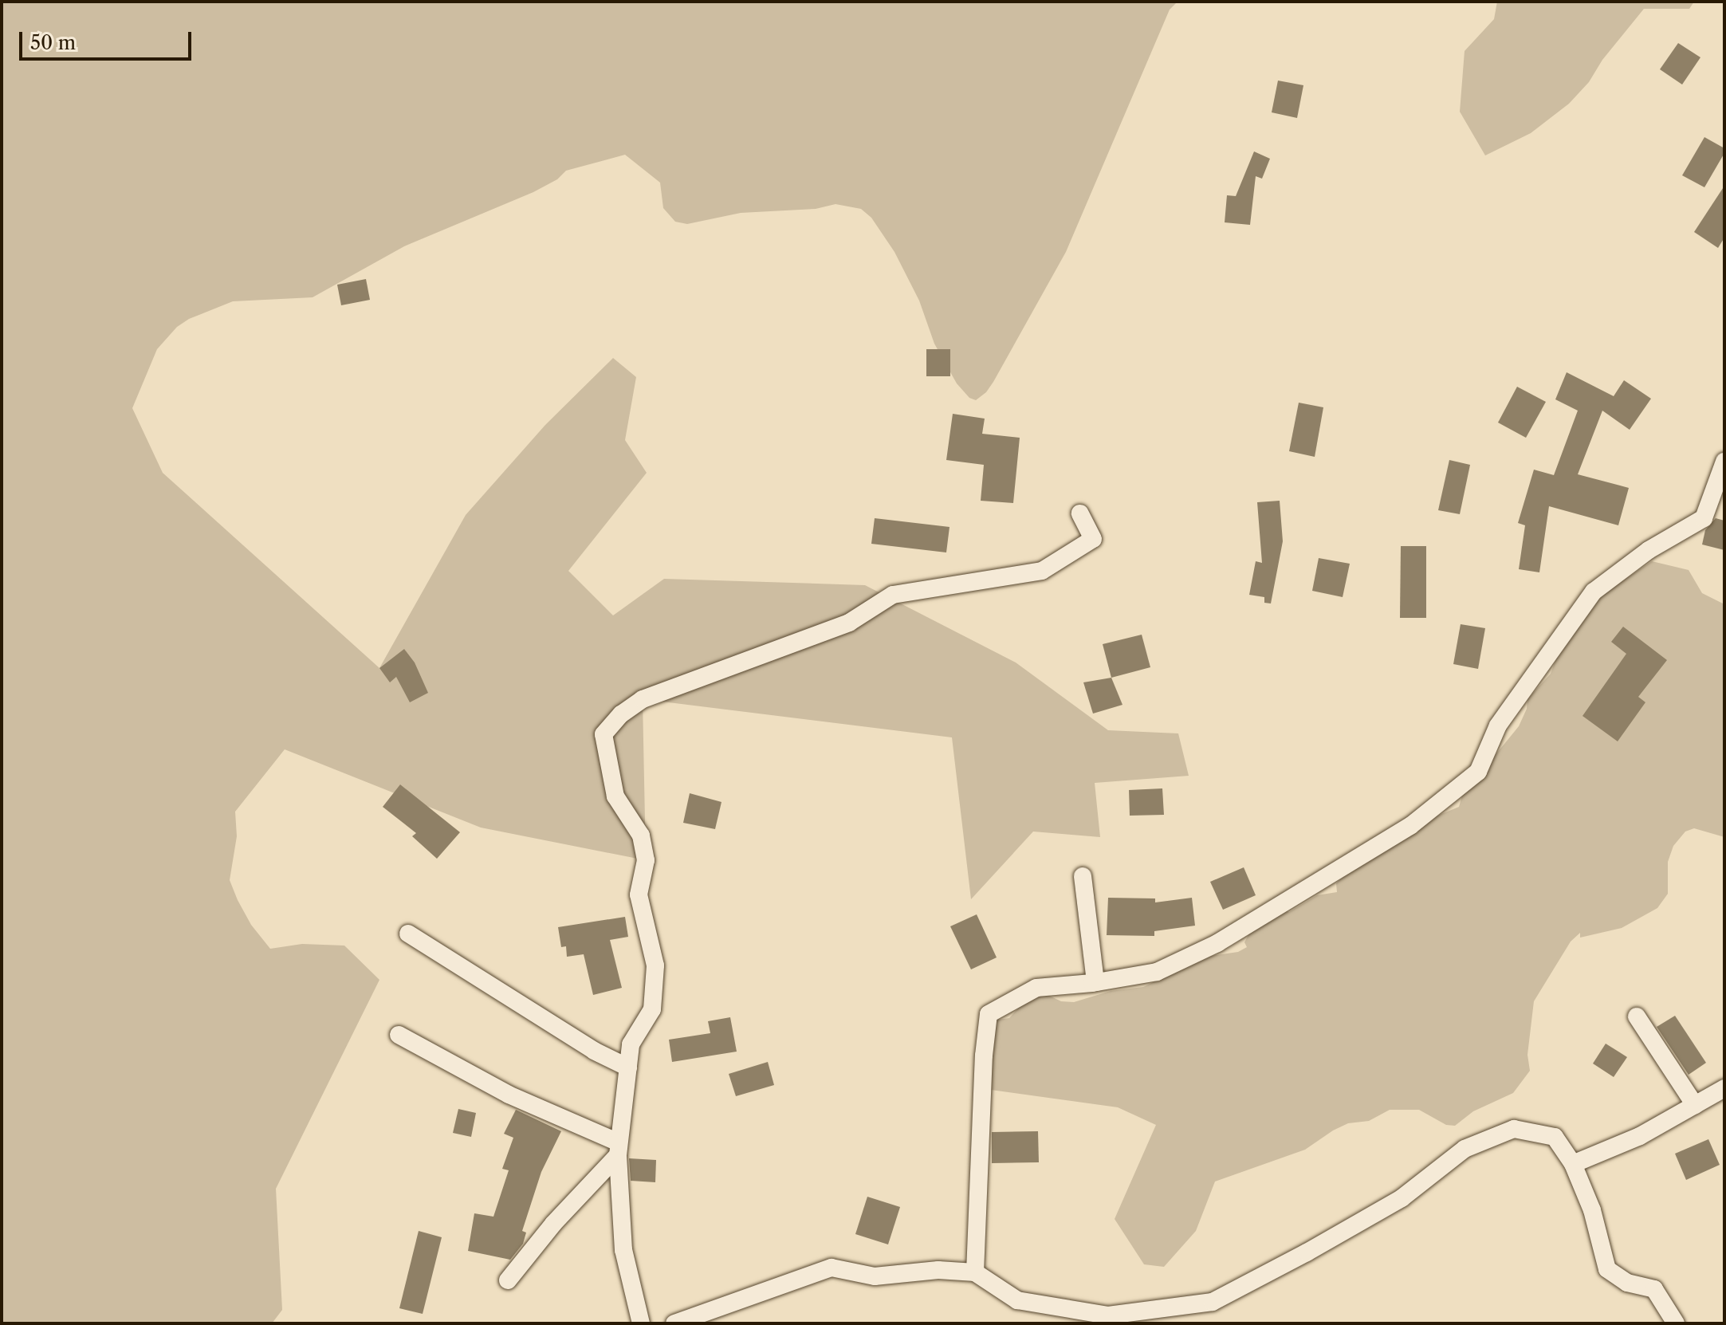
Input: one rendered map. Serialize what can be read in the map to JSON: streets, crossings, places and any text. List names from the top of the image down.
{
  "scale_bar": "50 m"
}
